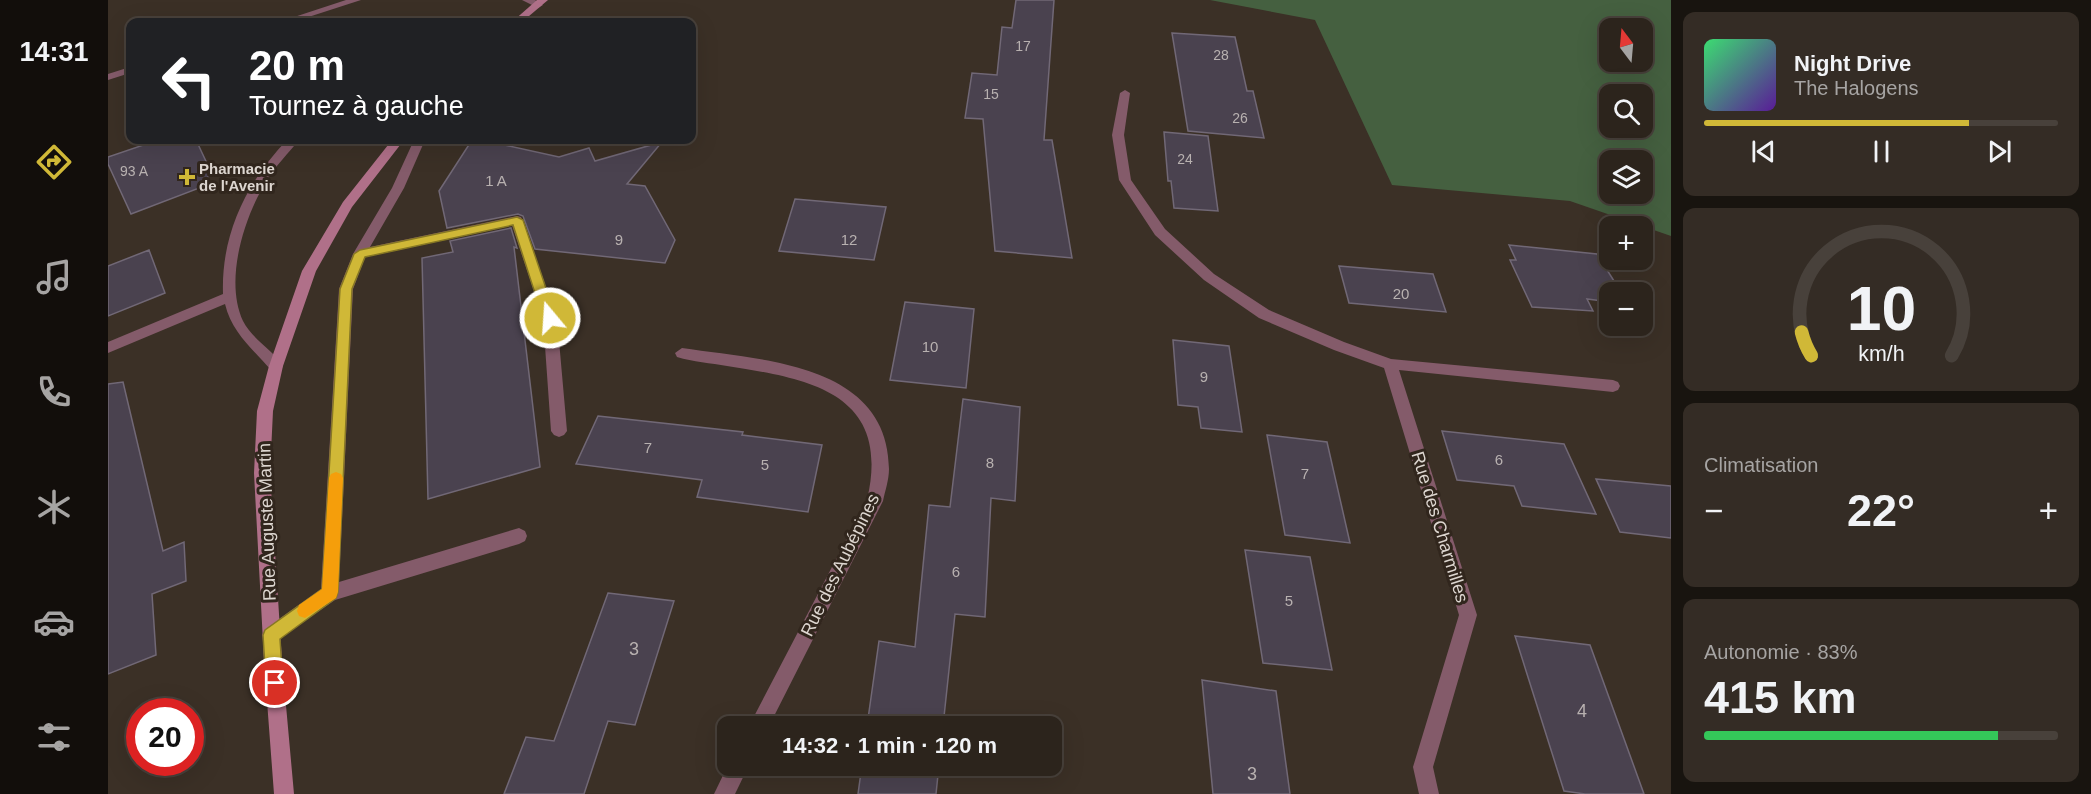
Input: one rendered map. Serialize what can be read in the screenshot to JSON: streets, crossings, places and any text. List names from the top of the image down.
{
  "streets": {
    "main road": ["Rue Auguste Martin"],
    "street": ["Rue des Charmilles", "Rue des Aubépines"]
  },
  "places": {
    "health": ["Pharmacie de l'Avenir"]
  },
  "house_numbers": [
    "17",
    "28",
    "15",
    "26",
    "24",
    "93 A",
    "1 A",
    "9",
    "12",
    "20",
    "10",
    "9",
    "7",
    "6",
    "8",
    "5",
    "7",
    "6",
    "5",
    "3",
    "4",
    "3"
  ],
  "north": "top",
  "page": {
    "tabs": "14:31",
    "map_buttons": ["+", "−"],
    "turn": ["20 m", "Tournez à gauche"],
    "song": ["Night Drive", "The Halogens"],
    "tile": [
      "Climatisation",
      ["Autonomie · 83%", "415 km"]
    ],
    "heat": ["−", "22°", "+"],
    "limit": "20",
    "trip": "14:32 · 1 min · 120 m",
    "gauge": ["10", "km/h"]
  }
}
